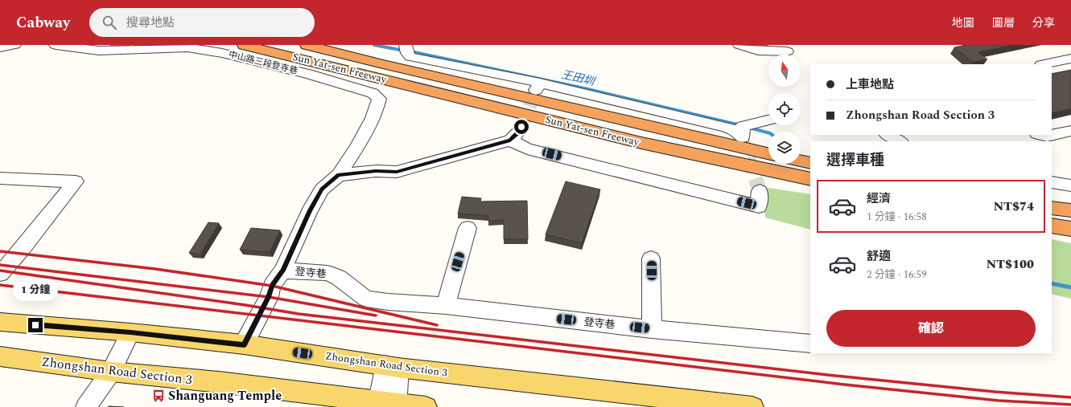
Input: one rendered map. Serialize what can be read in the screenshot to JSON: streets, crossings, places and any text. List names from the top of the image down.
{
  "streets": {
    "highway": ["Sun Yat-sen Freeway"],
    "main road": ["Zhongshan Road Section 3"],
    "street": ["中山路三段登寺巷", "登寺巷"]
  },
  "water": ["王田圳"],
  "places": {
    "bus stop": ["Shanguang Temple"]
  },
  "north": "top",
  "page": {
    "header": "Cabway",
    "search": "搜尋地點",
    "nav": ["地圖", "圖層", "分享"],
    "banner": ["上車地點", "Zhongshan Road Section 3"],
    "heading": "選擇車種",
    "list": [
      {
        "name": "經濟",
        "note": "1 分鐘 · 16:58",
        "value": "NT$74"
      },
      {
        "name": "舒適",
        "note": "2 分鐘 · 16:59",
        "value": "NT$100"
      }
    ],
    "bubble": "1 分鐘",
    "buttons": "確認"
  }
}
